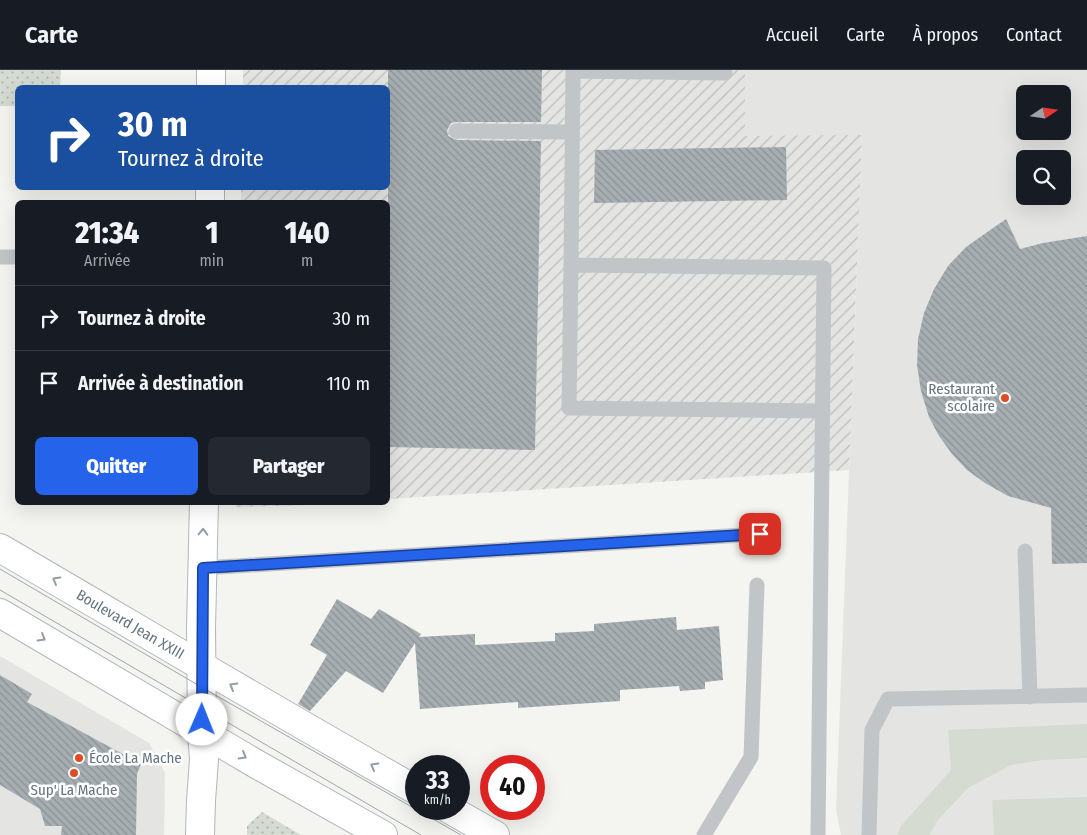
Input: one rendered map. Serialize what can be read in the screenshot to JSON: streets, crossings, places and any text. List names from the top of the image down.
{
  "streets": {
    "main road": ["Boulevard Jean XXIII"]
  },
  "places": ["Restaurant scolaire", "École La Mache", "Sup' La Mache"],
  "north": "right",
  "page": {
    "header": "Carte",
    "nav": [
      "Accueil",
      "Carte",
      "À propos",
      "Contact"
    ],
    "turn": ["30 m", "Tournez à droite"],
    "eta": [
      "21:34",
      "Arrivée",
      "1",
      "min",
      "140",
      "m"
    ],
    "list": [
      {
        "name": "Tournez à droite",
        "value": "30 m"
      },
      {
        "name": "Arrivée à destination",
        "value": "110 m"
      }
    ],
    "buttons": ["Quitter", "Partager"],
    "speed": "33 km/h",
    "limit": "40"
  }
}
